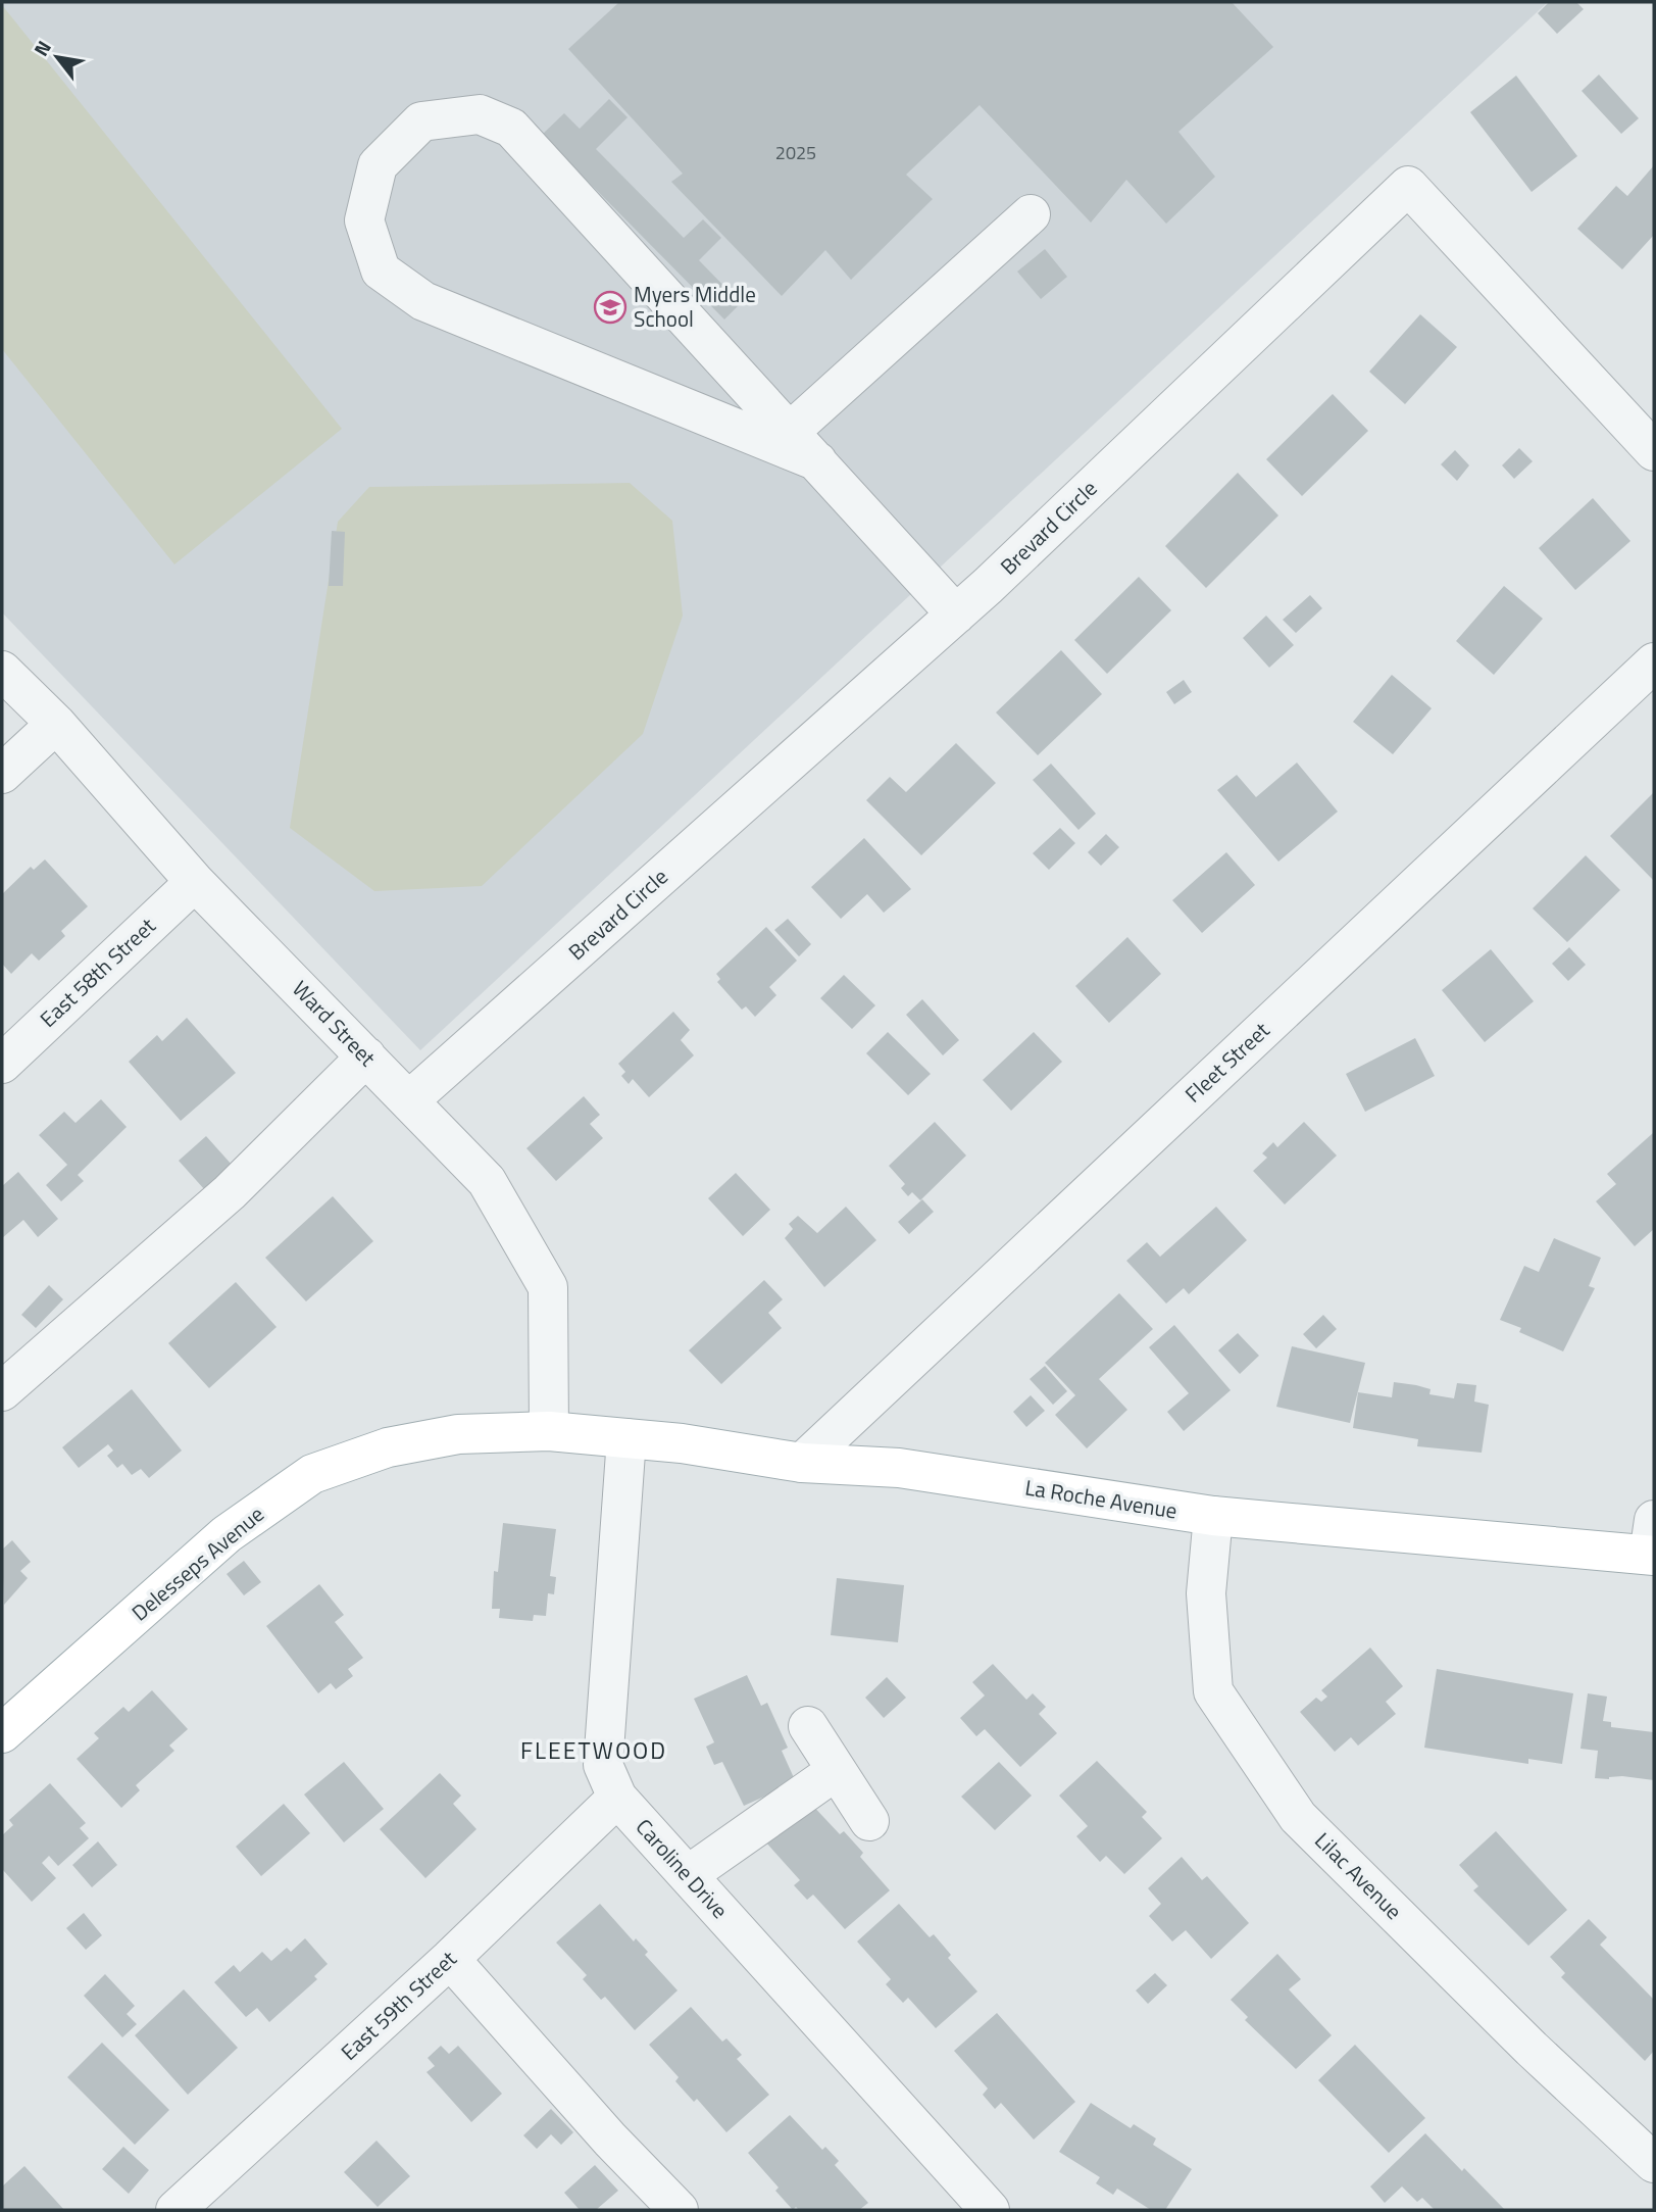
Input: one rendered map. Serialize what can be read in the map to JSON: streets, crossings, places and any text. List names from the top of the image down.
{
  "streets": {
    "main road": ["La Roche Avenue", "Delesseps Avenue"],
    "street": [
      "Brevard Circle",
      "East 58th Street",
      "Ward Street",
      "Fleet Street",
      "Caroline Drive",
      "Lilac Avenue",
      "East 59th Street"
    ]
  },
  "crossings": [
    ["Brevard Circle", "Ward Street"],
    ["East 58th Street", "Ward Street"],
    ["Ward Street", "La Roche Avenue"],
    ["Ward Street", "Delesseps Avenue"],
    ["Fleet Street", "La Roche Avenue"],
    ["La Roche Avenue", "Delesseps Avenue"],
    ["La Roche Avenue", "Caroline Drive"],
    ["La Roche Avenue", "Lilac Avenue"],
    ["Caroline Drive", "East 59th Street"]
  ],
  "districts": ["FLEETWOOD"],
  "places": {
    "school or university": ["Myers Middle School"]
  },
  "house_numbers": ["2025"],
  "north": "top left"
}
